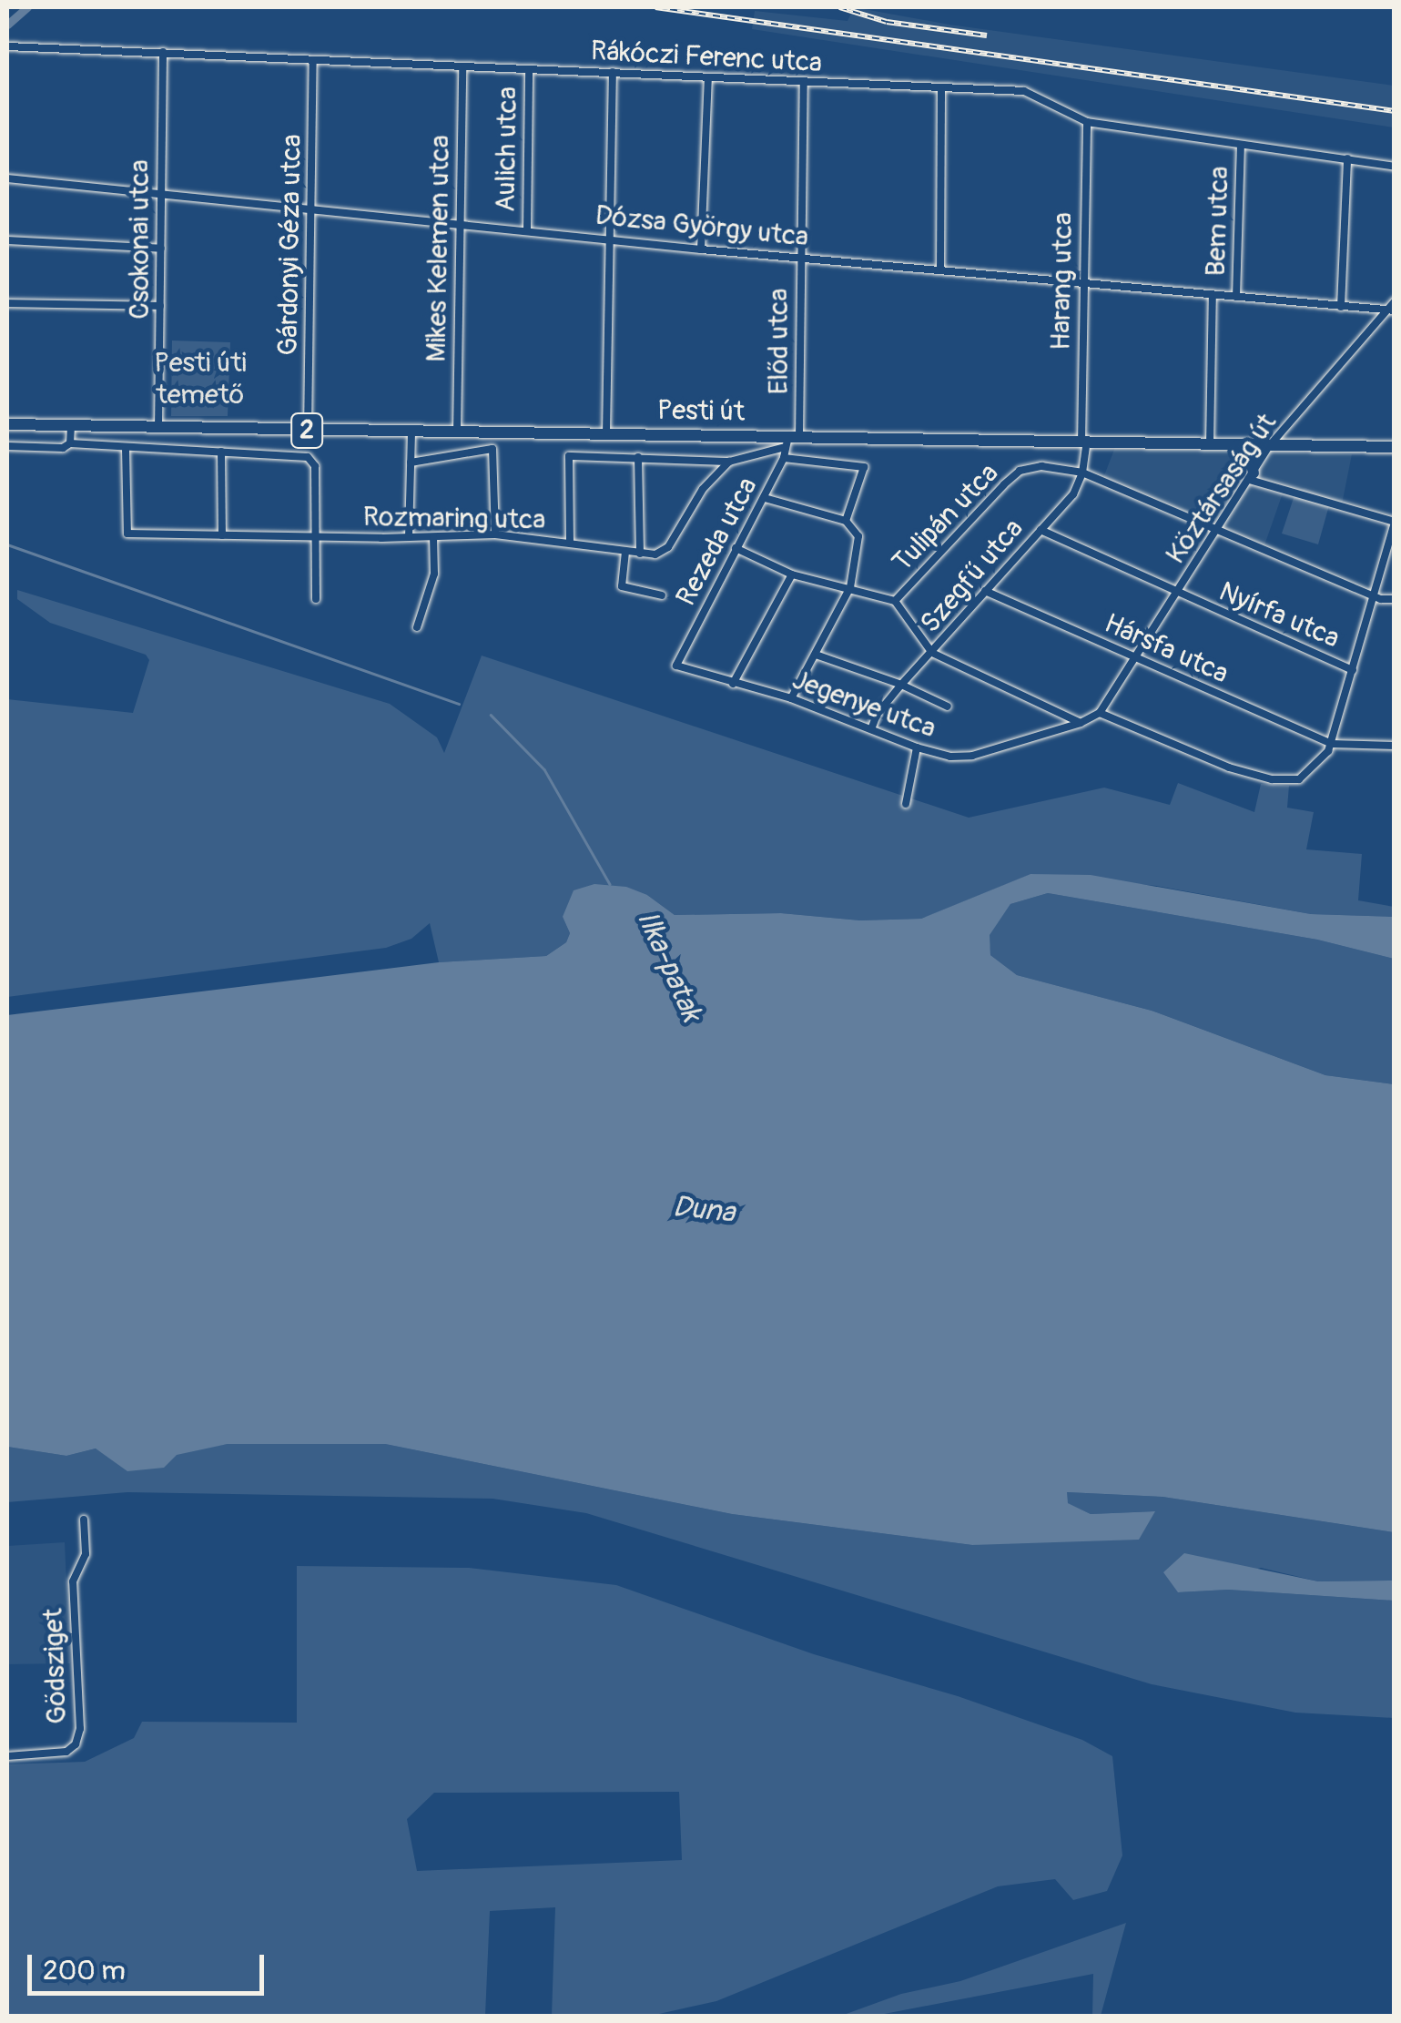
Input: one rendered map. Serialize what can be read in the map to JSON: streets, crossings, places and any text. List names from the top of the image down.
{
  "streets": {
    "main road": ["Pesti út", "2"],
    "street": [
      "Rákóczi Ferenc utca",
      "Aulich utca",
      "Bem utca",
      "Dózsa György utca",
      "Csokonai utca",
      "Gárdonyi Géza utca",
      "Mikes Kelemen utca",
      "Harang utca",
      "Előd utca",
      "Köztársaság út",
      "Tulipán utca",
      "Rozmaring utca",
      "Rezeda utca",
      "Szegfű utca",
      "Nyírfa utca",
      "Hársfa utca",
      "Jegenye utca",
      "Gödsziget"
    ]
  },
  "crossings": [
    ["Rákóczi Ferenc utca", "Aulich utca"],
    ["Rákóczi Ferenc utca", "Bem utca"],
    ["Rákóczi Ferenc utca", "Csokonai utca"],
    ["Rákóczi Ferenc utca", "Gárdonyi Géza utca"],
    ["Rákóczi Ferenc utca", "Mikes Kelemen utca"],
    ["Rákóczi Ferenc utca", "Harang utca"],
    ["Rákóczi Ferenc utca", "Előd utca"],
    ["Aulich utca", "Dózsa György utca"],
    ["Bem utca", "Dózsa György utca"],
    ["Dózsa György utca", "Csokonai utca"],
    ["Dózsa György utca", "Gárdonyi Géza utca"],
    ["Dózsa György utca", "Mikes Kelemen utca"],
    ["Dózsa György utca", "Harang utca"],
    ["Dózsa György utca", "Előd utca"],
    ["Dózsa György utca", "Köztársaság út"],
    ["Csokonai utca", "Pesti út"],
    ["Gárdonyi Géza utca", "Pesti út"],
    ["Mikes Kelemen utca", "Pesti út"],
    ["Harang utca", "Pesti út"],
    ["Harang utca", "Szegfű utca"],
    ["Előd utca", "Pesti út"],
    ["Előd utca", "Rezeda utca"],
    ["Pesti út", "Köztársaság út"],
    ["Pesti út", "Rozmaring utca"],
    ["Pesti út", "Rezeda utca"],
    ["Pesti út", "Szegfű utca"],
    ["Köztársaság út", "Tulipán utca"],
    ["Köztársaság út", "Nyírfa utca"],
    ["Köztársaság út", "Hársfa utca"],
    ["Köztársaság út", "Jegenye utca"],
    ["Tulipán utca", "Szegfű utca"],
    ["Rezeda utca", "Jegenye utca"],
    ["Szegfű utca", "Nyírfa utca"],
    ["Szegfű utca", "Hársfa utca"],
    ["Szegfű utca", "Jegenye utca"]
  ],
  "water": ["Ilka-patak", "Duna"],
  "parks": ["Pesti úti temető"],
  "scale_bar": "200 m"
}
